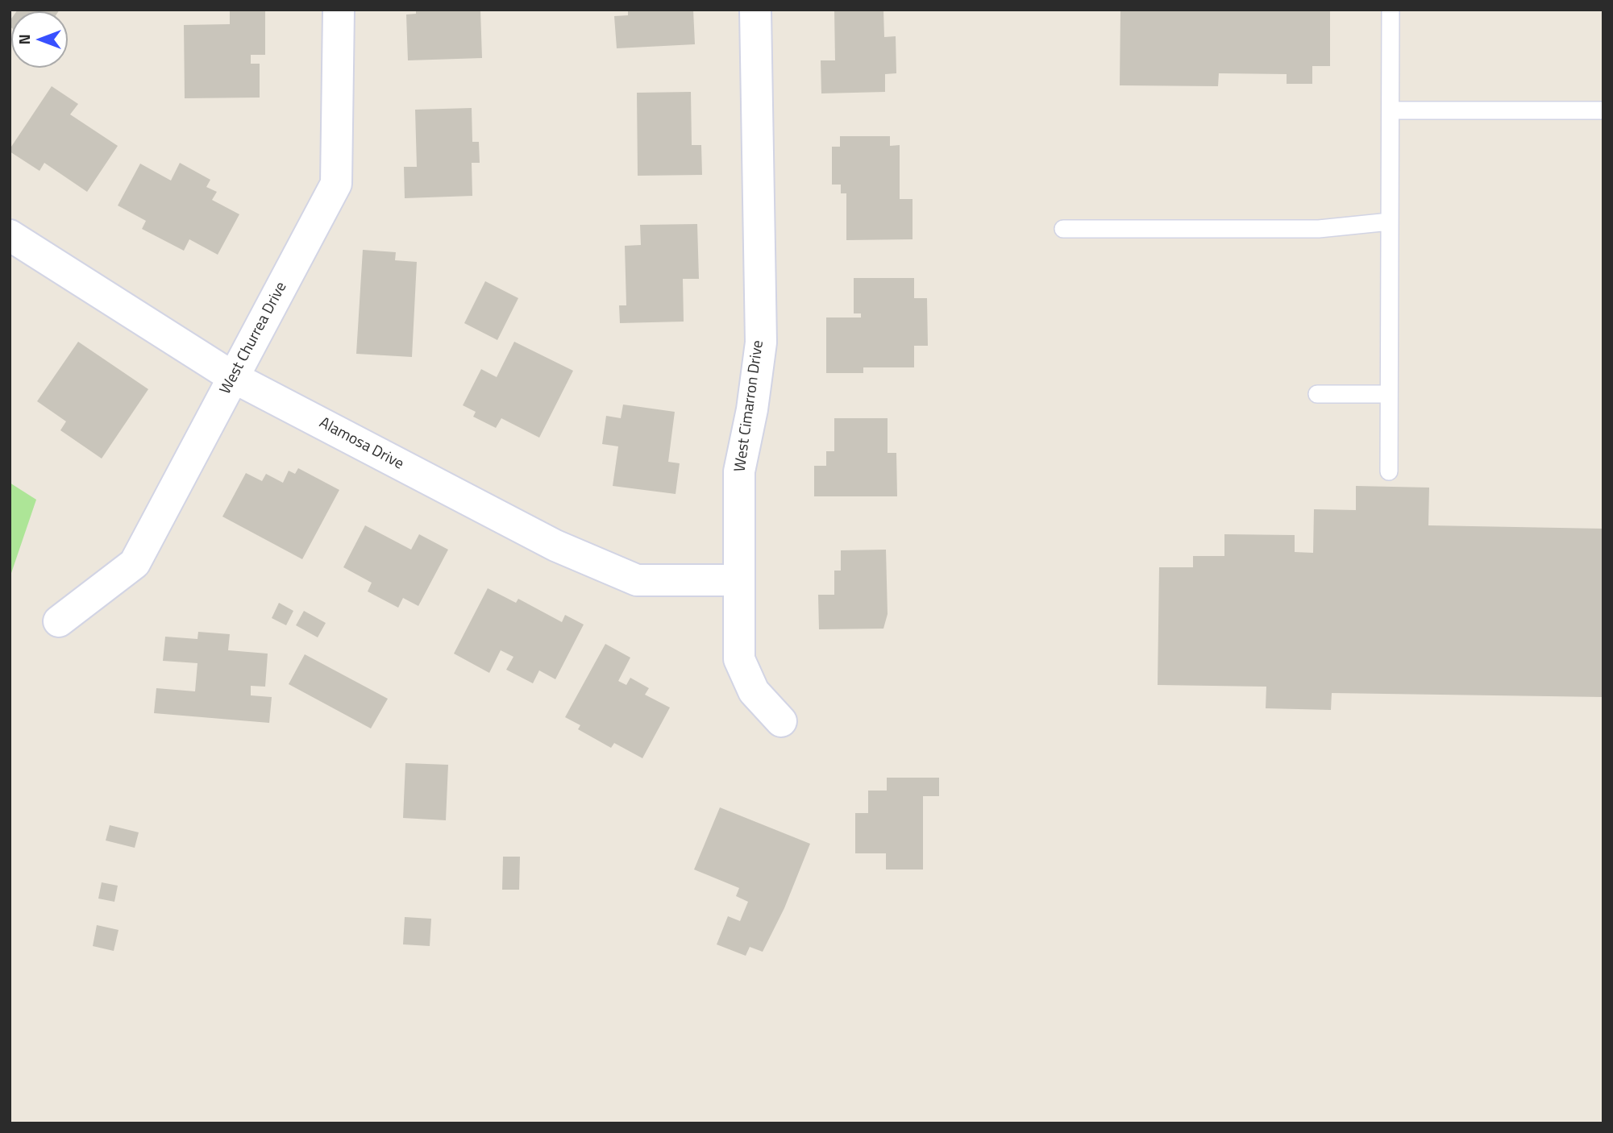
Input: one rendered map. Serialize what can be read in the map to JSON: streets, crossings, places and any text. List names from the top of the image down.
{
  "streets": {
    "street": ["West Churrea Drive", "West Cimarron Drive", "Alamosa Drive"]
  },
  "crossings": [
    ["West Churrea Drive", "Alamosa Drive"],
    ["West Cimarron Drive", "Alamosa Drive"]
  ],
  "north": "left"
}
